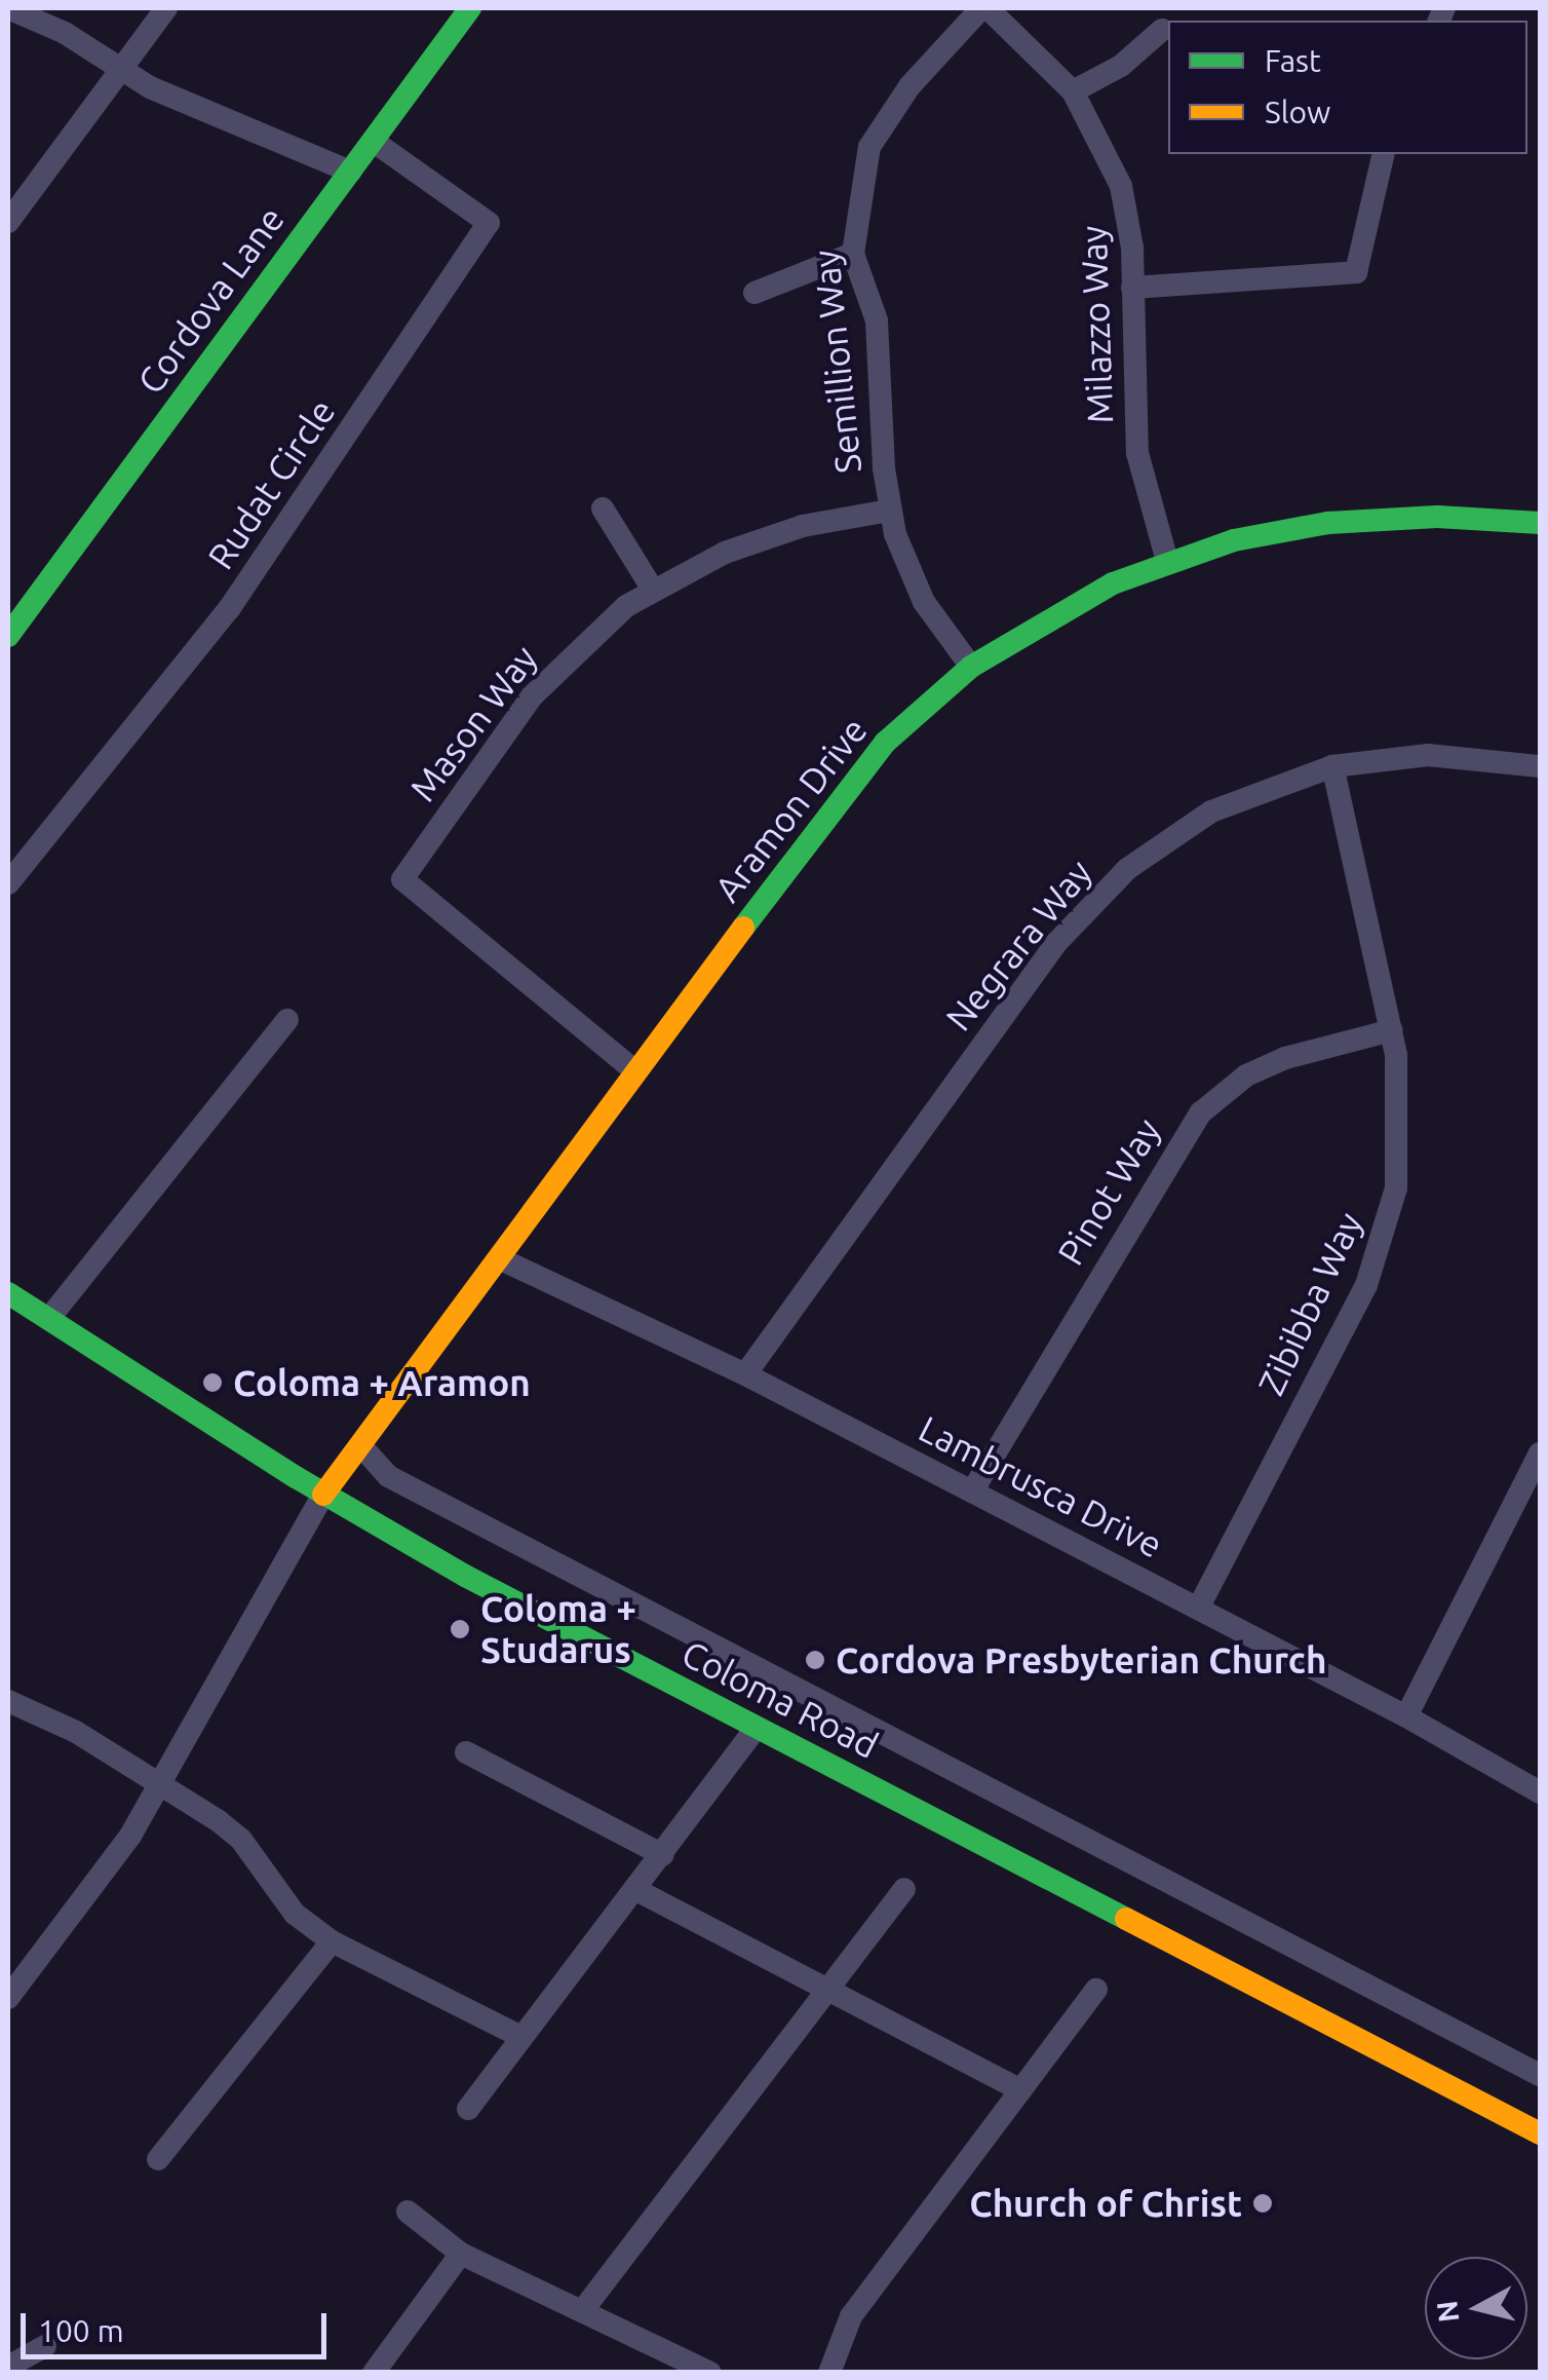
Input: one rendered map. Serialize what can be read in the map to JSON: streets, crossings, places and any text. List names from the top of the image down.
{
  "streets": {
    "street": [
      "Cordova Lane",
      "Milazzo Way",
      "Semillion Way",
      "Rudat Circle",
      "Mason Way",
      "Aramon Drive",
      "Negrara Way",
      "Pinot Way",
      "Zibibba Way",
      "Lambrusca Drive",
      "Coloma Road"
    ]
  },
  "crossings": [
    ["Cordova Lane", "Rudat Circle"],
    ["Milazzo Way", "Semillion Way"],
    ["Milazzo Way", "Aramon Drive"],
    ["Semillion Way", "Mason Way"],
    ["Semillion Way", "Aramon Drive"],
    ["Mason Way", "Aramon Drive"],
    ["Aramon Drive", "Lambrusca Drive"],
    ["Aramon Drive", "Coloma Road"],
    ["Negrara Way", "Zibibba Way"],
    ["Negrara Way", "Lambrusca Drive"],
    ["Pinot Way", "Zibibba Way"],
    ["Pinot Way", "Lambrusca Drive"],
    ["Zibibba Way", "Lambrusca Drive"]
  ],
  "places": [
    "Coloma + Aramon",
    "Coloma + Studarus",
    "Cordova Presbyterian Church",
    "Church of Christ"
  ],
  "legend": ["Fast", "Slow"],
  "scale_bar": "100 m",
  "north": "left"
}
